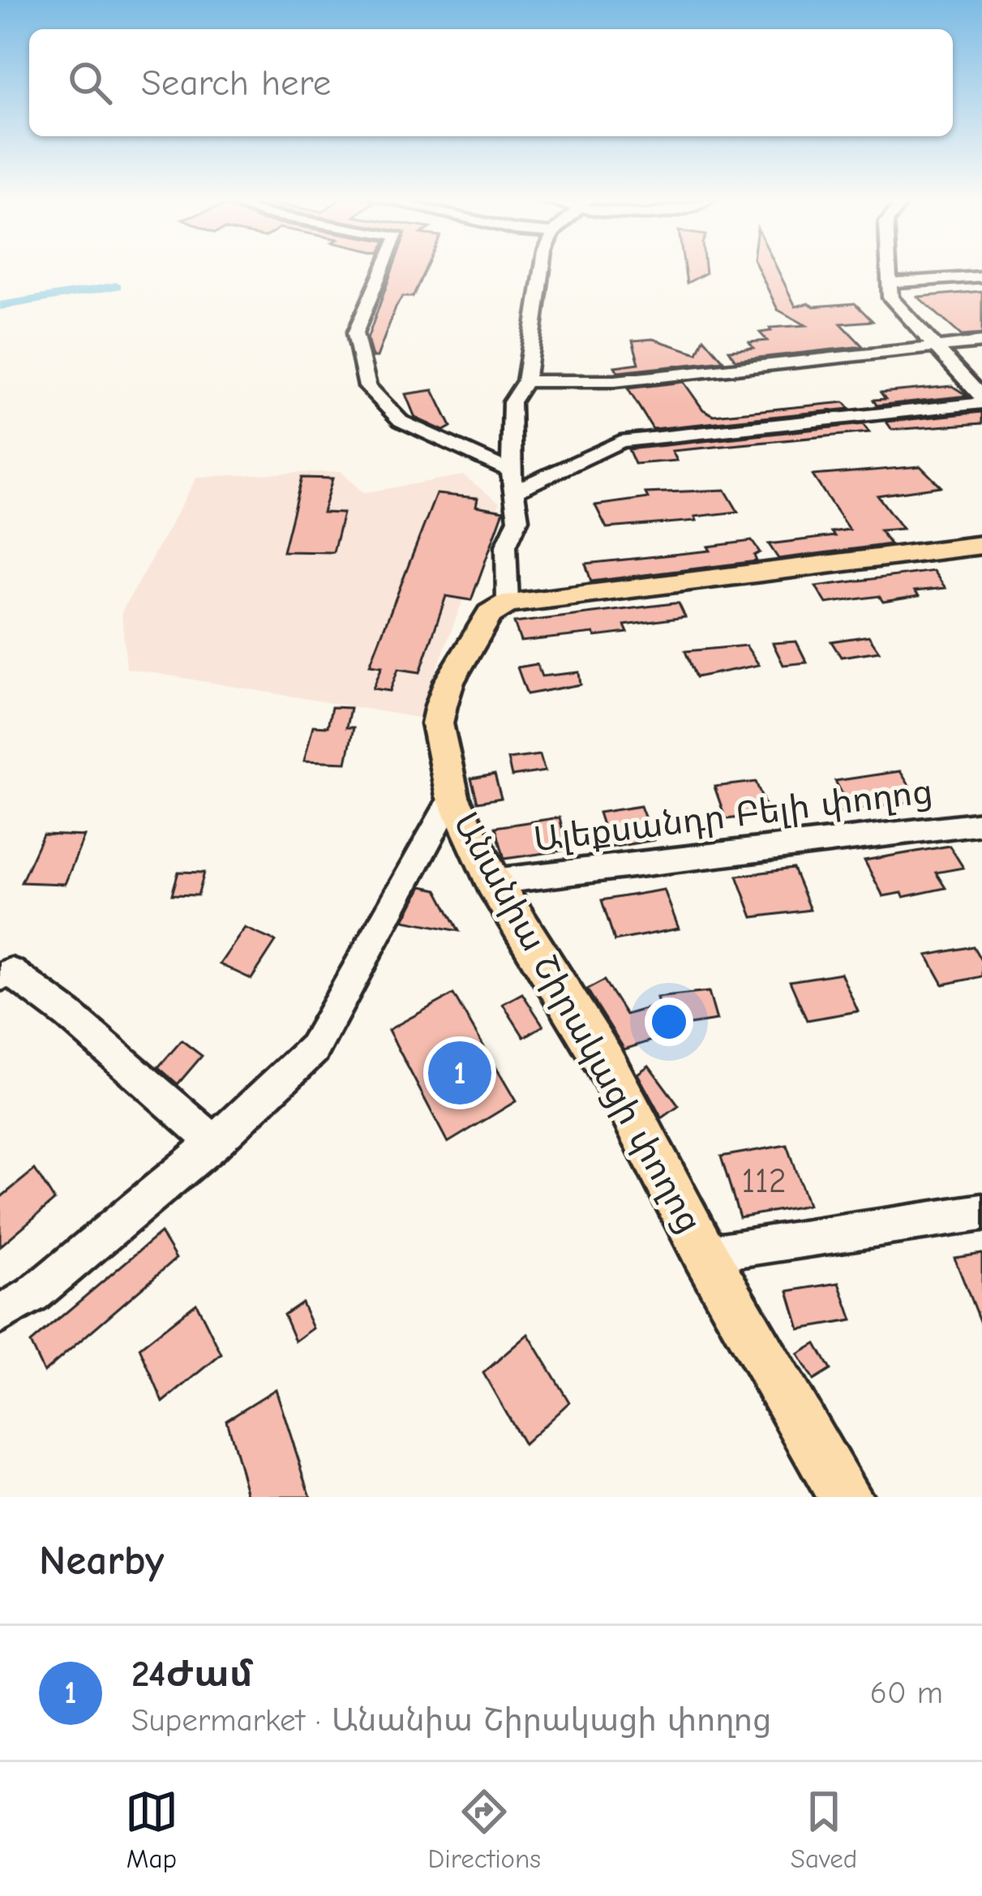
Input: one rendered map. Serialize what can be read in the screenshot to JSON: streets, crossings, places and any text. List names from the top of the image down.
{
  "streets": {
    "main road": ["Անանիա Շիրակացի փողոց"],
    "street": ["Ալեքսանդր Բելի փողոց"]
  },
  "crossings": [
    ["Ալեքսանդր Բելի փողոց", "Անանիա Շիրակացի փողոց"]
  ],
  "house_numbers": ["112"],
  "page": {
    "search": "Search here",
    "pins": "1",
    "heading": "Nearby",
    "list": [
      {
        "mark": "1",
        "name": "24Ժամ",
        "note": "Supermarket · Անանիա Շիրակացի փողոց",
        "value": "60 m"
      }
    ],
    "nav": ["Map", "Directions", "Saved"]
  }
}
